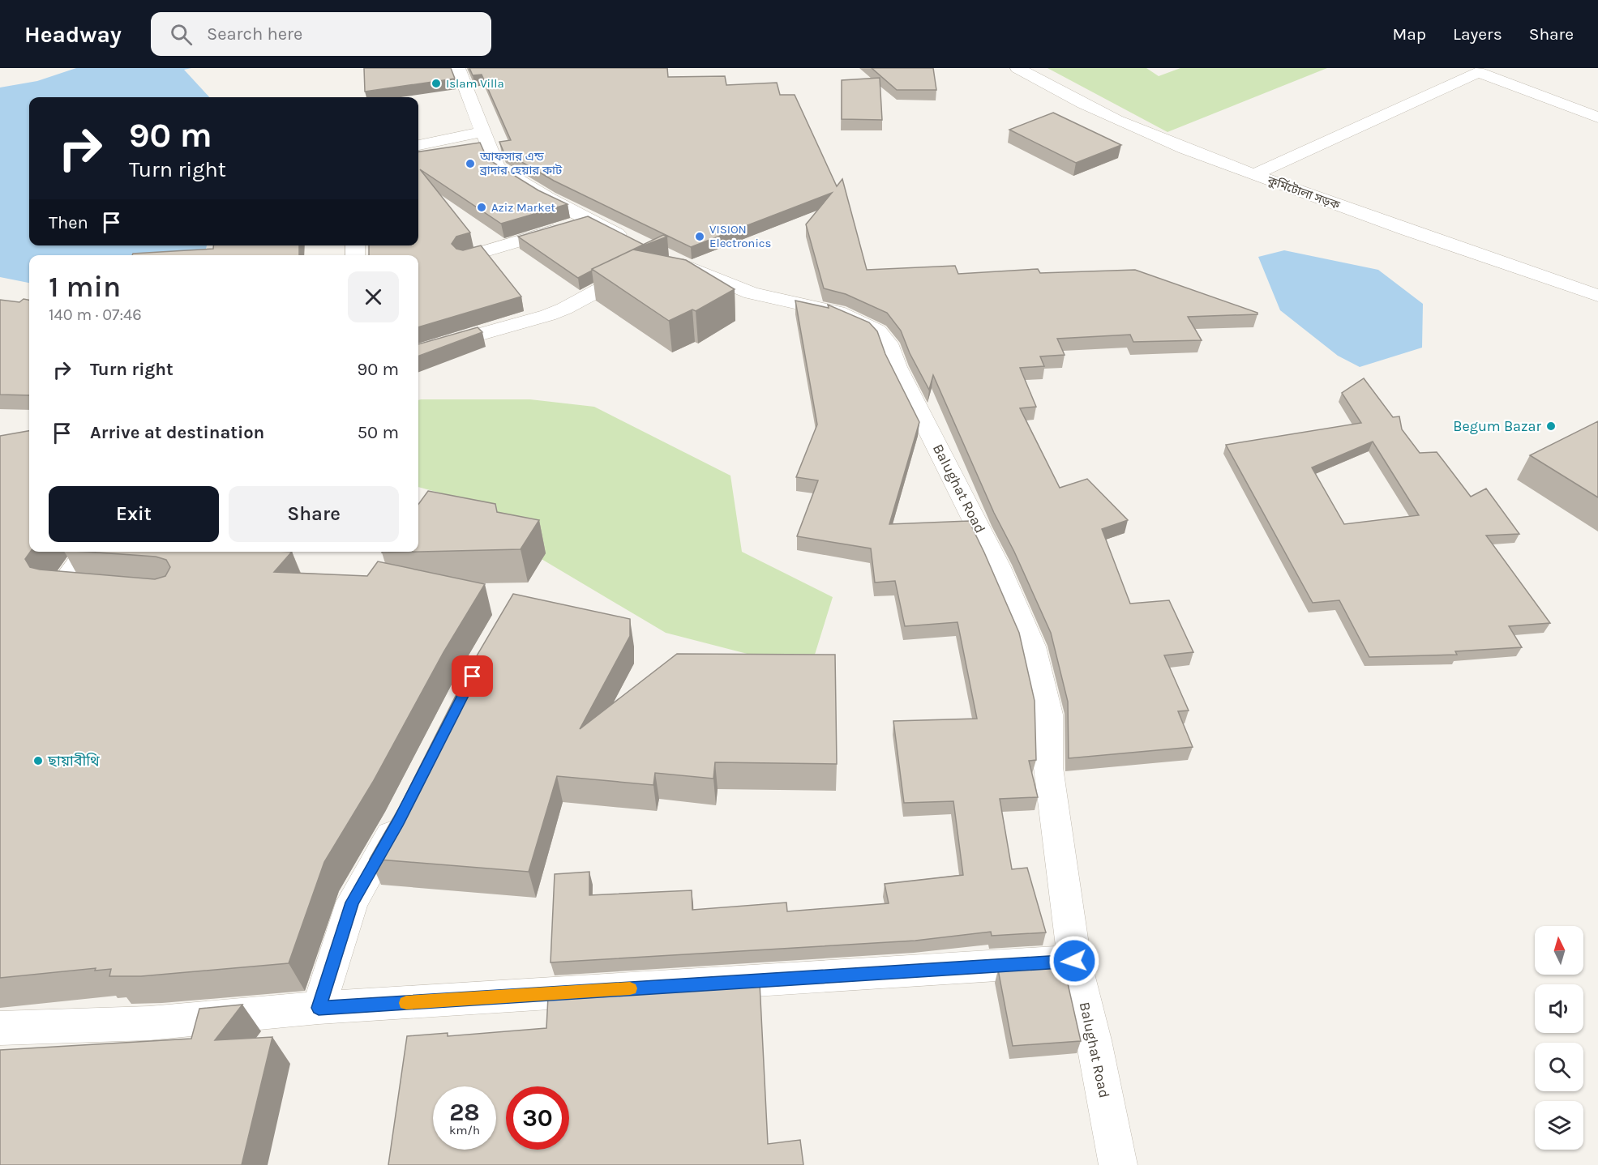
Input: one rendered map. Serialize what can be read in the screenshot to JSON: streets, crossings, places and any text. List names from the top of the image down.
{
  "streets": {
    "street": ["কুর্মিটোলা সড়ক", "Balughat Road"]
  },
  "places": [
    "Islam Villa",
    "আফসার এন্ড ব্রাদার হেয়ার কাট",
    "Aziz Market",
    "VISION Electronics",
    "Begum Bazar",
    "ছায়াবীথি"
  ],
  "north": "top",
  "page": {
    "header": "Headway",
    "search": "Search here",
    "nav": ["Map", "Layers", "Share"],
    "turn": ["90 m", "Turn right"],
    "then": "Then",
    "heading": ["1 min", "140 m · 07:46"],
    "list": [
      {
        "name": "Turn right",
        "value": "90 m"
      },
      {
        "name": "Arrive at destination",
        "value": "50 m"
      }
    ],
    "buttons": ["Exit", "Share"],
    "speed": "28 km/h",
    "limit": "30"
  }
}
